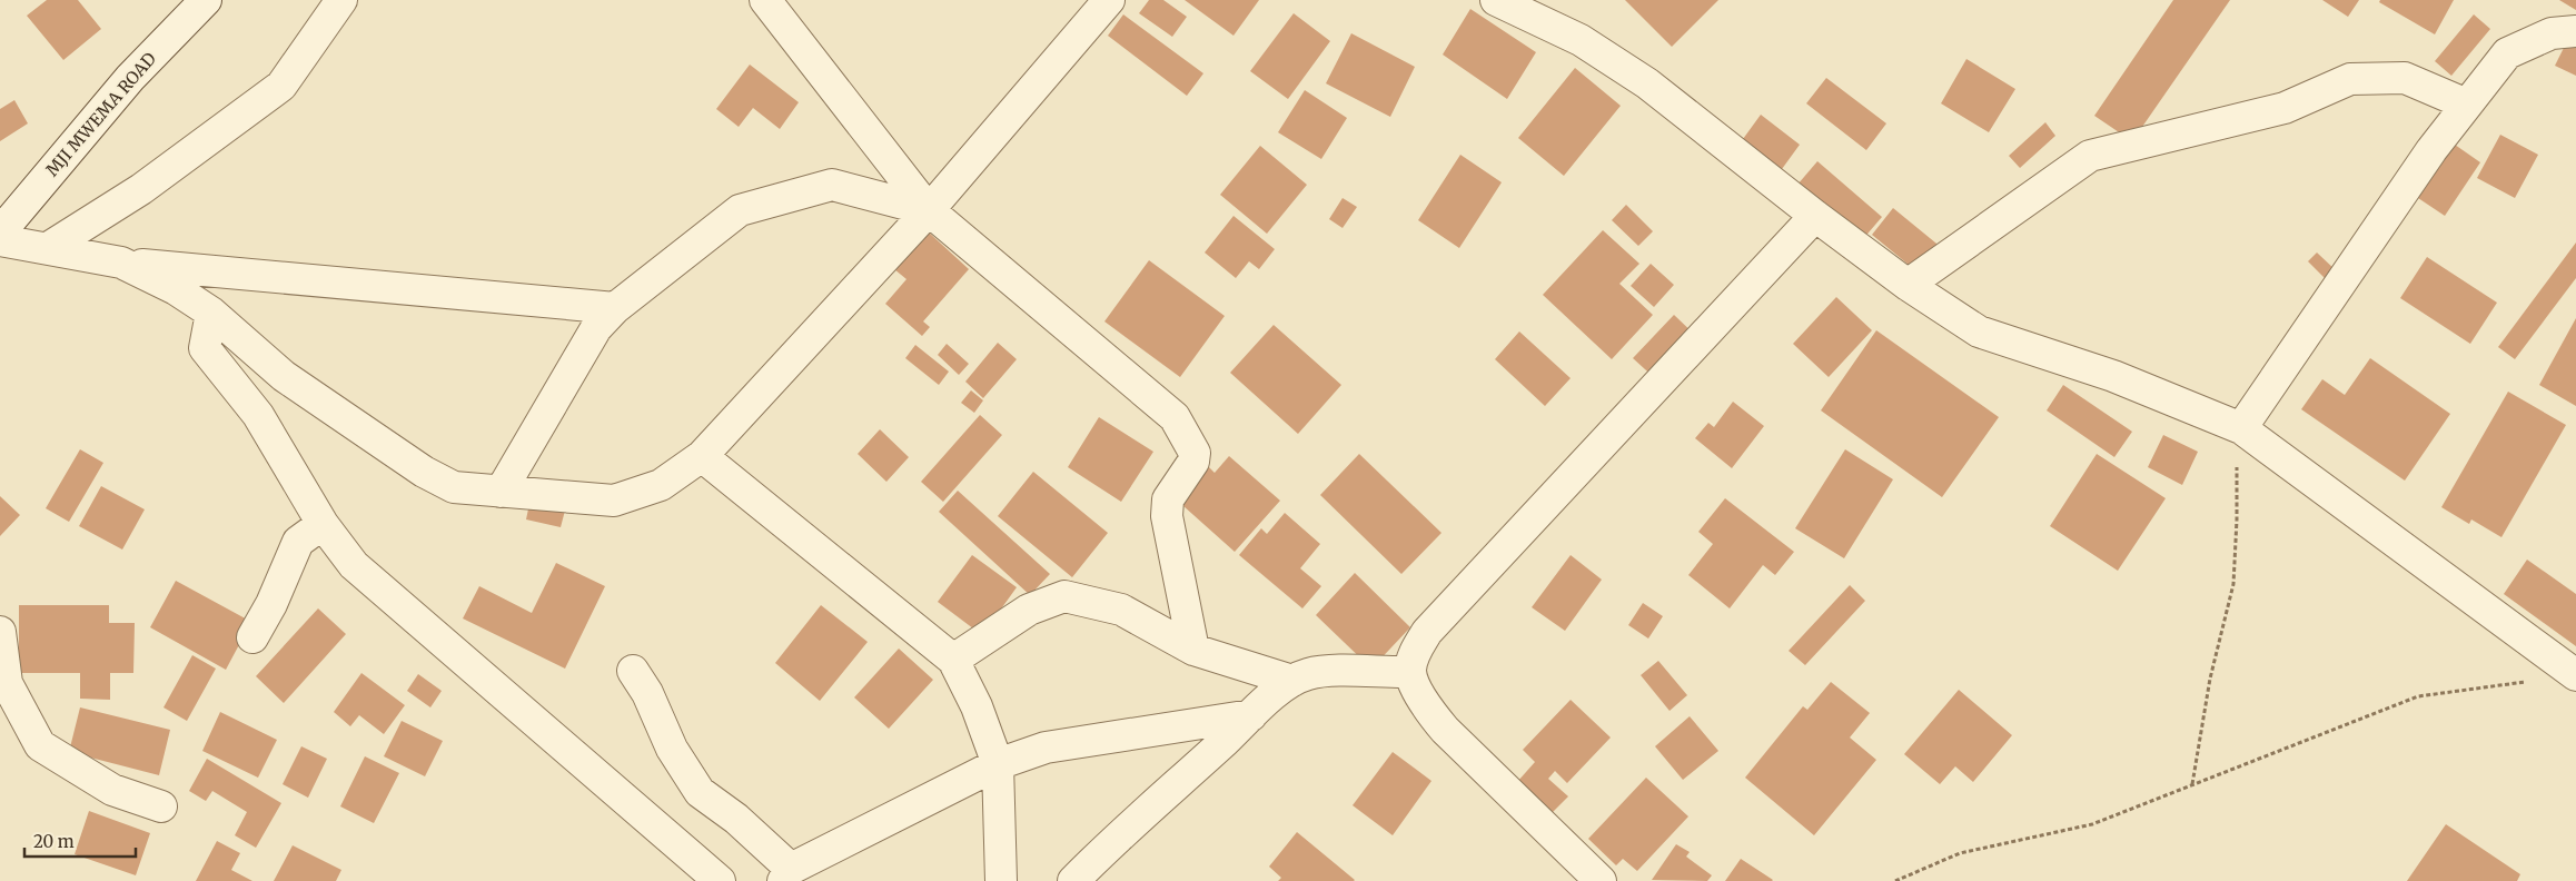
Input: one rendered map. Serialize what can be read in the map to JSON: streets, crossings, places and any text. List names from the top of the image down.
{
  "streets": {
    "street": ["MJI MWEMA ROAD"]
  },
  "scale_bar": "20 m"
}
